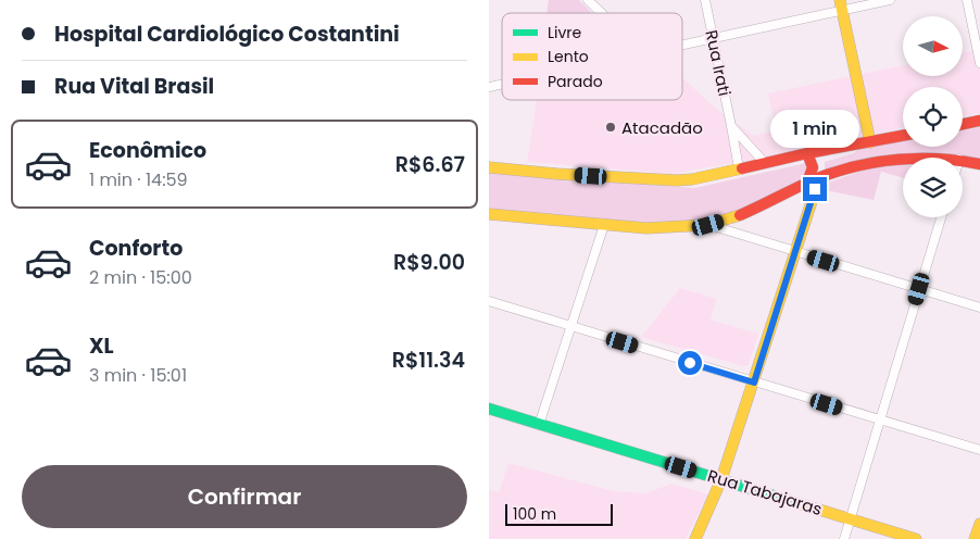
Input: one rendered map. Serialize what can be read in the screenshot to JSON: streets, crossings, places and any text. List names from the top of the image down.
{
  "streets": {
    "main road": ["Rua Tabajaras"],
    "street": ["Rua Irati"]
  },
  "places": ["Atacadão"],
  "legend": ["Livre", "Lento", "Parado"],
  "scale_bar": "100 m",
  "north": "right",
  "page": {
    "banner": ["Hospital Cardiológico Costantini", "Rua Vital Brasil"],
    "bubble": "1 min",
    "list": [
      {
        "name": "Econômico",
        "note": "1 min · 14:59",
        "value": "R$6.67"
      },
      {
        "name": "Conforto",
        "note": "2 min · 15:00",
        "value": "R$9.00"
      },
      {
        "name": "XL",
        "note": "3 min · 15:01",
        "value": "R$11.34"
      }
    ],
    "buttons": "Confirmar",
    "scale": "100 m"
  }
}
